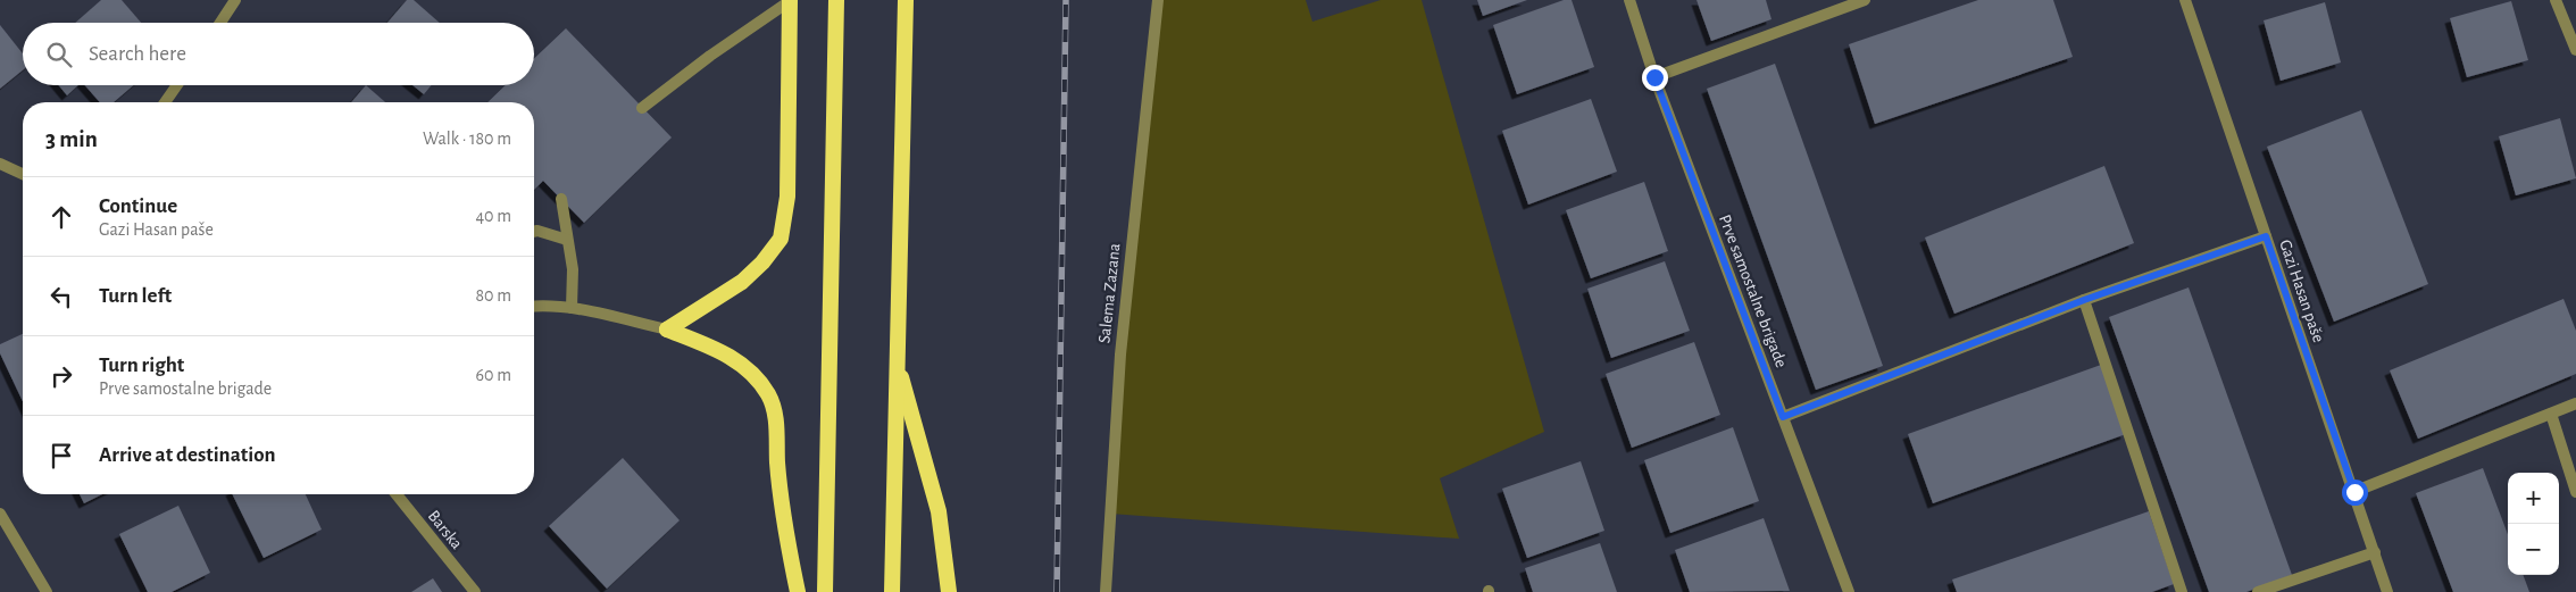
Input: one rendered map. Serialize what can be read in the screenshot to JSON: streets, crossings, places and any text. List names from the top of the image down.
{
  "streets": {
    "street": [
      "Prve samostalne brigade",
      "Gazi Hasan paše",
      "Salema Zazana",
      "Barska"
    ]
  },
  "page": {
    "search": "Search here",
    "heading": ["3 min", "Walk · 180 m"],
    "list": [
      ["Continue", "Gazi Hasan paše", "40 m"],
      ["Turn left", "80 m"],
      ["Turn right", "Prve samostalne brigade", "60 m"],
      "Arrive at destination"
    ],
    "map_buttons": ["+", "−"]
  }
}
